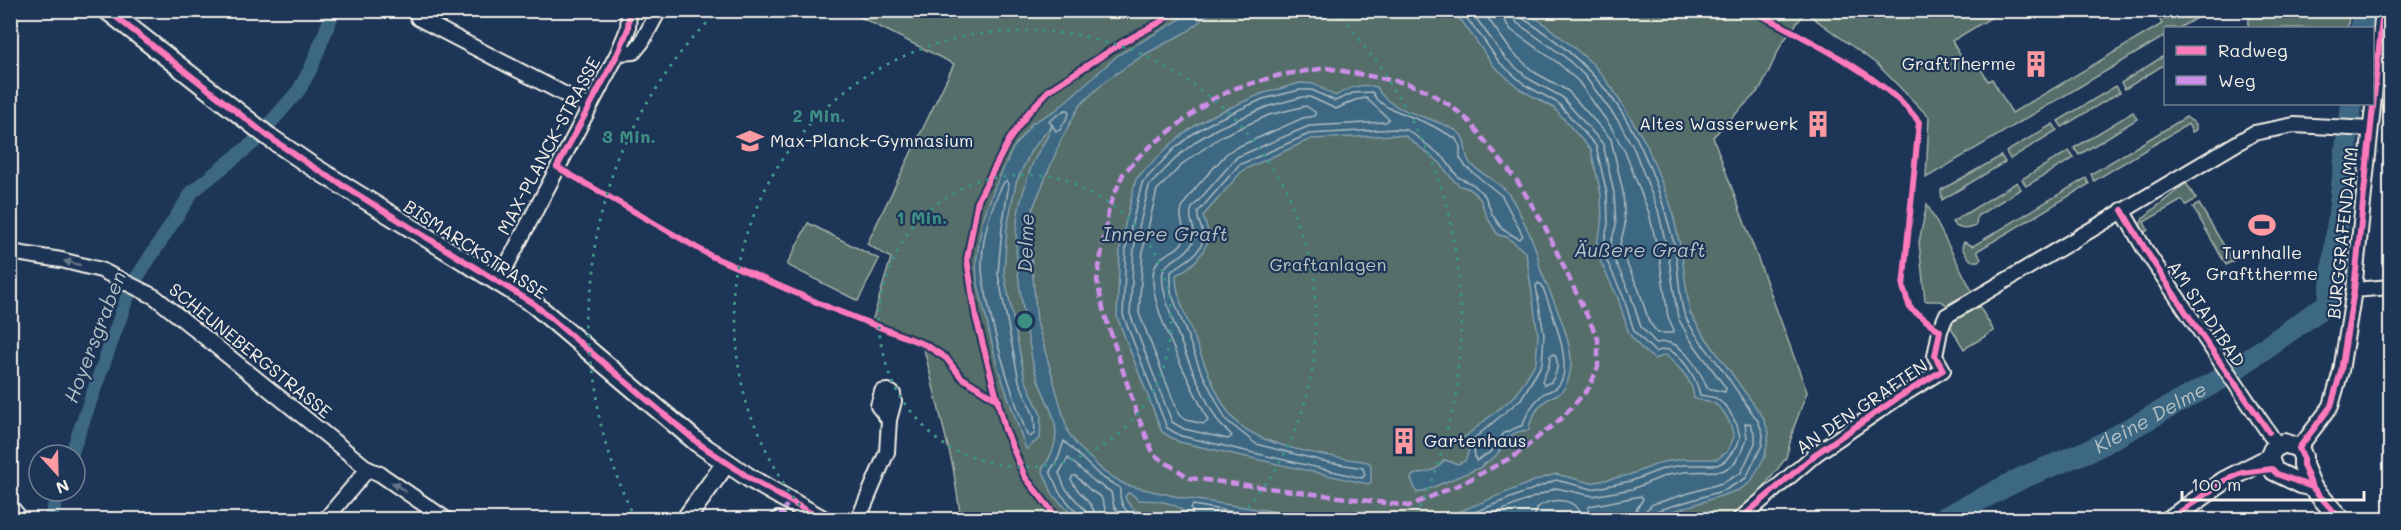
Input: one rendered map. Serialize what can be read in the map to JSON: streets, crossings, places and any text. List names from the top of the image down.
{
  "streets": {
    "main road": ["BISMARCKSTRASSE"],
    "street": [
      "MAX-PLANCK-STRASSE",
      "BURGGRAFENDAMM",
      "AM STADTBAD",
      "SCHEUNEBERGSTRASSE",
      "AN DEN GRAFTEN"
    ]
  },
  "crossings": [
    ["MAX-PLANCK-STRASSE", "BISMARCKSTRASSE"],
    ["AM STADTBAD", "AN DEN GRAFTEN"]
  ],
  "one_way": ["SCHEUNEBERGSTRASSE"],
  "water": [
    "Innere Graft",
    "Delme",
    "Äußere Graft",
    "Hoyersgraben",
    "Kleine Delme"
  ],
  "parks": ["Graftanlagen"],
  "places": {
    "building": ["GraftTherme", "Altes Wasserwerk", "Gartenhaus"],
    "school or university": ["Max-Planck-Gymnasium"],
    "sports": ["Turnhalle Grafttherme"]
  },
  "legend": ["Radweg", "Weg"],
  "scale_bar": "100 m",
  "north": "bottom",
  "rings": ["2 Min.", "3 Min.", "1 Min."]
}
